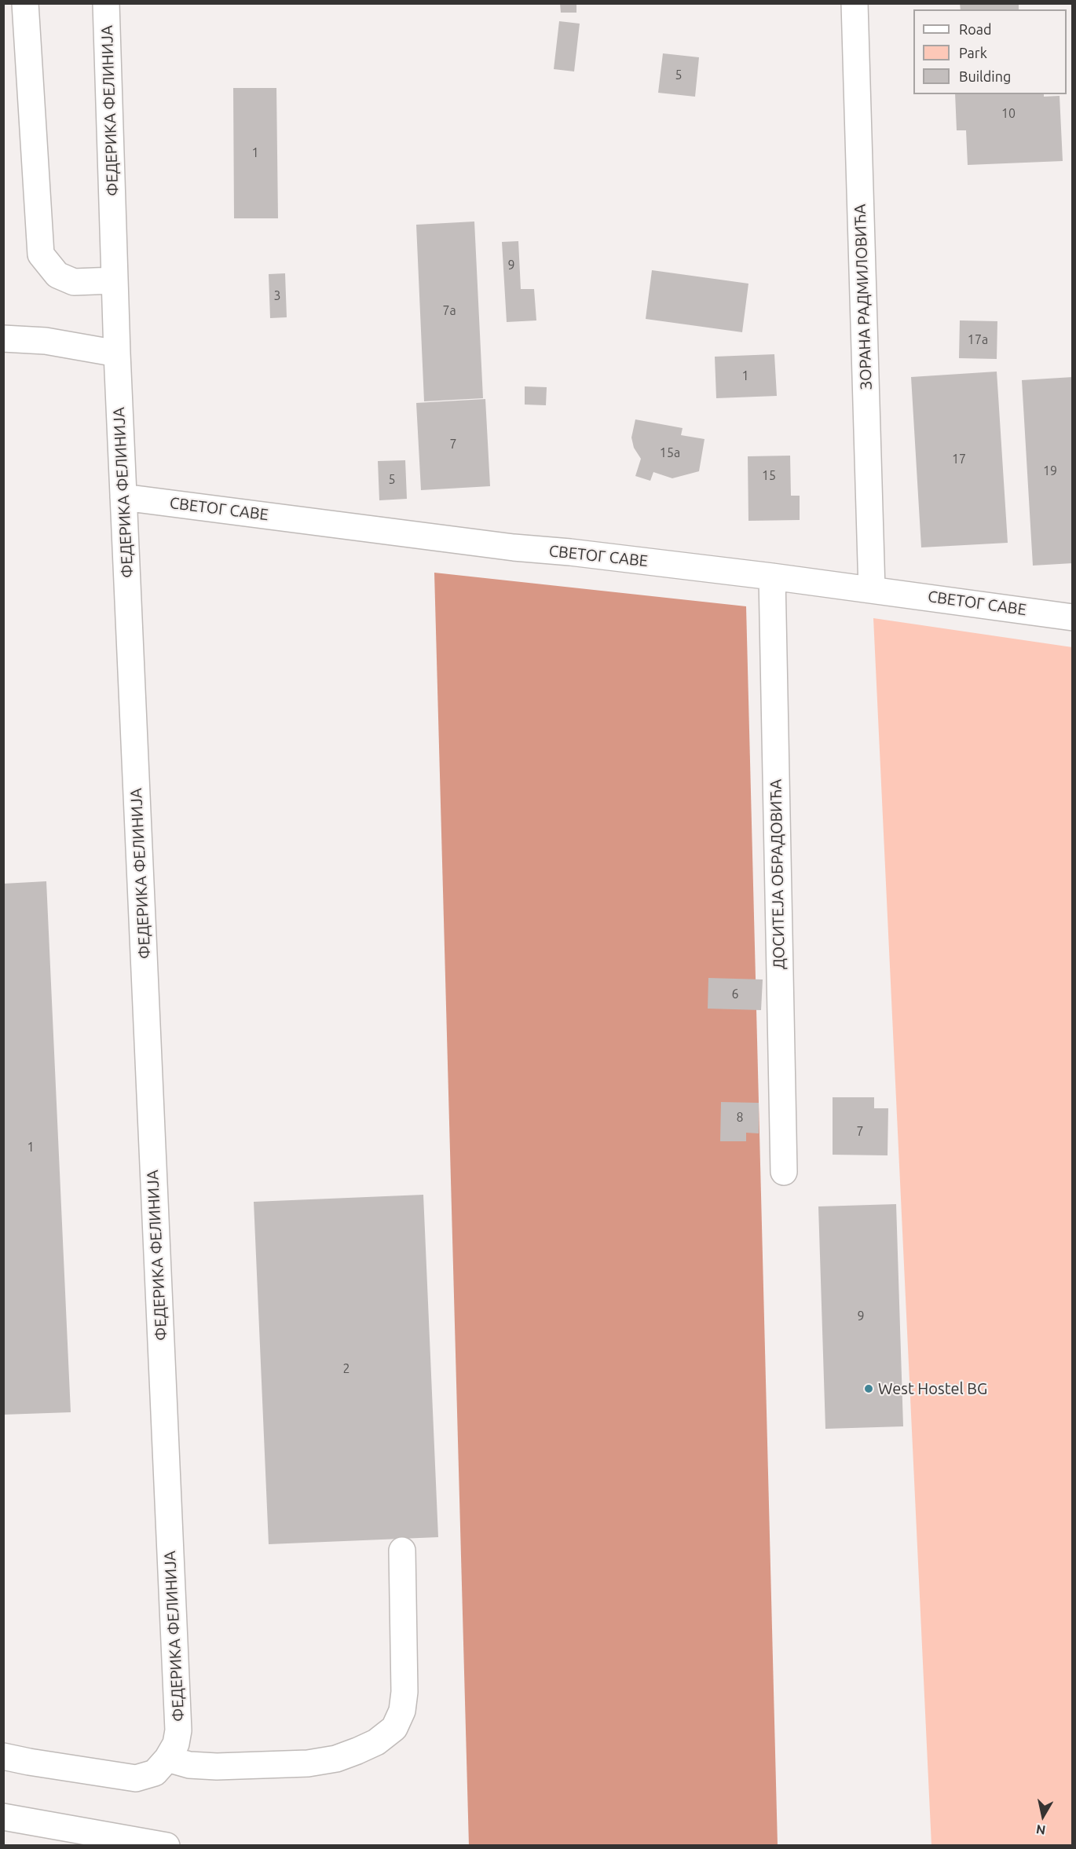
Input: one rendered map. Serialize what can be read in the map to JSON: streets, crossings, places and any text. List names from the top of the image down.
{
  "streets": {
    "main road": [
      "ФЕДЕРИКА ФЕЛИНИЈА",
      "ЗОРАНА РАДМИЛОВИЋА",
      "СВЕТОГ САВЕ",
      "ДОСИТЕЈА ОБРАДОВИЋА"
    ]
  },
  "crossings": [
    ["ФЕДЕРИКА ФЕЛИНИЈА", "СВЕТОГ САВЕ"],
    ["ЗОРАНА РАДМИЛОВИЋА", "СВЕТОГ САВЕ"],
    ["СВЕТОГ САВЕ", "ДОСИТЕЈА ОБРАДОВИЋА"]
  ],
  "places": ["West Hostel BG"],
  "house_numbers": [
    "5",
    "10",
    "1",
    "9",
    "3",
    "7a",
    "17a",
    "1",
    "7",
    "15a",
    "17",
    "19",
    "15",
    "5",
    "6",
    "8",
    "7",
    "1",
    "9",
    "2"
  ],
  "legend": ["Road", "Park", "Building"],
  "north": "bottom"
}
